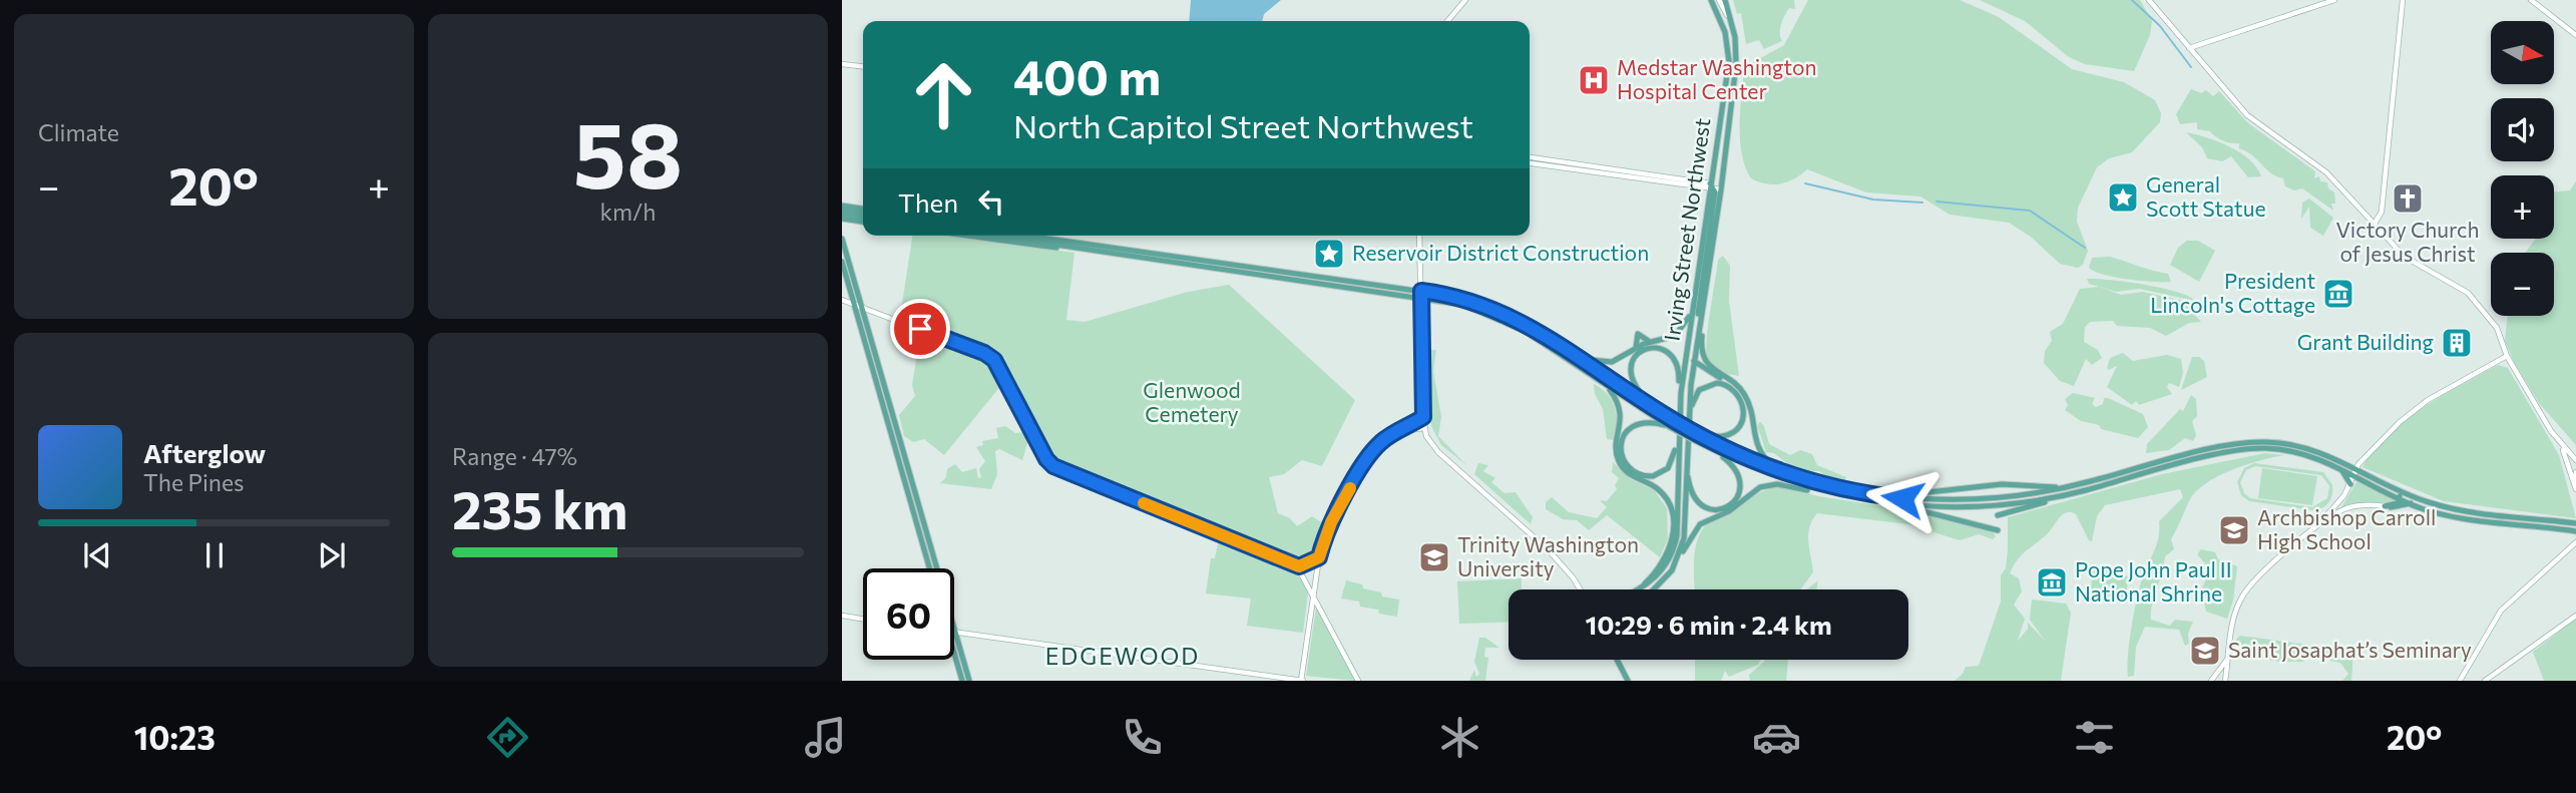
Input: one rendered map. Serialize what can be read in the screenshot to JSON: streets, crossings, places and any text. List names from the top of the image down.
{
  "streets": {
    "main road": ["Irving Street Northwest"]
  },
  "districts": ["EDGEWOOD"],
  "parks": ["Glenwood Cemetery"],
  "places": {
    "hospital": ["Medstar Washington Hospital Center"],
    "place": ["General Scott Statue", "Reservoir District Construction"],
    "church": ["Victory Church of Jesus Christ"],
    "museum": ["President Lincoln's Cottage", "Pope John Paul II National Shrine"],
    "building": ["Grant Building"],
    "school or university": ["Archbishop Carroll High School", "Trinity Washington University", "Saint Josaphat’s Seminary"]
  },
  "north": "right",
  "page": {
    "tile": [
      "Climate",
      ["58", "km/h"],
      ["Range · 47%", "235 km"]
    ],
    "map_buttons": ["+", "−"],
    "turn": ["400 m", "North Capitol Street Northwest"],
    "heat": ["−", "20°", "+"],
    "then": "Then",
    "song": ["Afterglow", "The Pines"],
    "limit": "60",
    "trip": "10:29 · 6 min · 2.4 km",
    "tabs": ["10:23", "20°"]
  }
}
